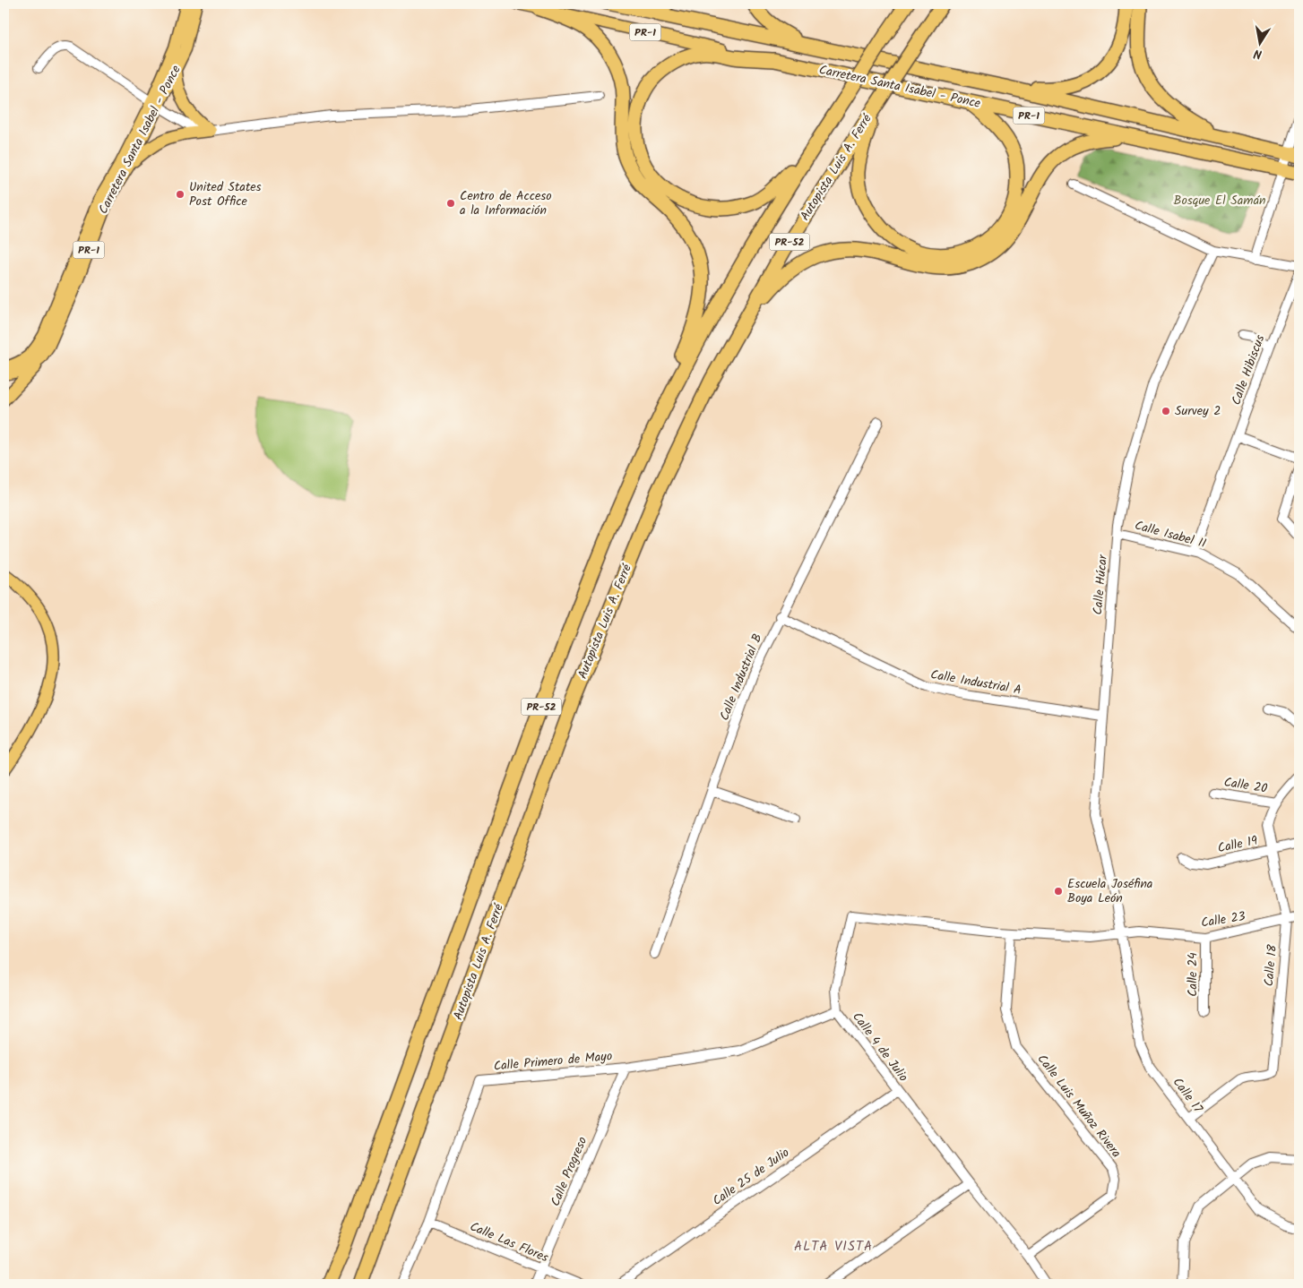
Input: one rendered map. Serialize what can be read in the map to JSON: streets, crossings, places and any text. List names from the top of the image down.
{
  "streets": {
    "highway": [
      "PR-1",
      "Carretera Santa Isabel - Ponce",
      "Autopista Luis A. Ferré",
      "PR-52"
    ],
    "street": [
      "Calle Hibiscus",
      "Calle Isabel II",
      "Calle Húcar",
      "Calle Industrial B",
      "Calle Industrial A",
      "Calle 20",
      "Calle 19",
      "Calle 23",
      "Calle 18",
      "Calle 24",
      "Calle 4 de Julio",
      "Calle Primero de Mayo",
      "Calle 17",
      "Calle Luis Muñoz Rivera",
      "Calle Progreso",
      "Calle 25 de Julio",
      "Calle Las Flores"
    ]
  },
  "crossings": [
    ["PR-1", "Carretera Santa Isabel - Ponce"],
    ["Calle Hibiscus", "Calle Isabel II"],
    ["Calle Isabel II", "Calle Húcar"],
    ["Calle Húcar", "Calle Industrial A"],
    ["Calle Húcar", "Calle 23"],
    ["Calle Húcar", "Calle 4 de Julio"],
    ["Calle Húcar", "Calle 17"],
    ["Calle Industrial B", "Calle Industrial A"],
    ["Calle 20", "Calle 18"],
    ["Calle 19", "Calle 18"],
    ["Calle 23", "Calle 18"],
    ["Calle 23", "Calle 24"],
    ["Calle 23", "Calle 4 de Julio"],
    ["Calle 23", "Calle 17"],
    ["Calle 18", "Calle 17"],
    ["Calle 4 de Julio", "Calle Primero de Mayo"],
    ["Calle 4 de Julio", "Calle 17"],
    ["Calle 4 de Julio", "Calle Luis Muñoz Rivera"],
    ["Calle 4 de Julio", "Calle 25 de Julio"],
    ["Calle Primero de Mayo", "Calle Progreso"],
    ["Calle Primero de Mayo", "Calle Las Flores"],
    ["Calle Progreso", "Calle Las Flores"]
  ],
  "districts": ["ALTA VISTA"],
  "parks": ["Bosque El Samán"],
  "places": [
    "United States Post Office",
    "Centro de Acceso a la Información",
    "Survey 2",
    "Escuela Joséfina Boya León"
  ],
  "north": "bottom"
}
